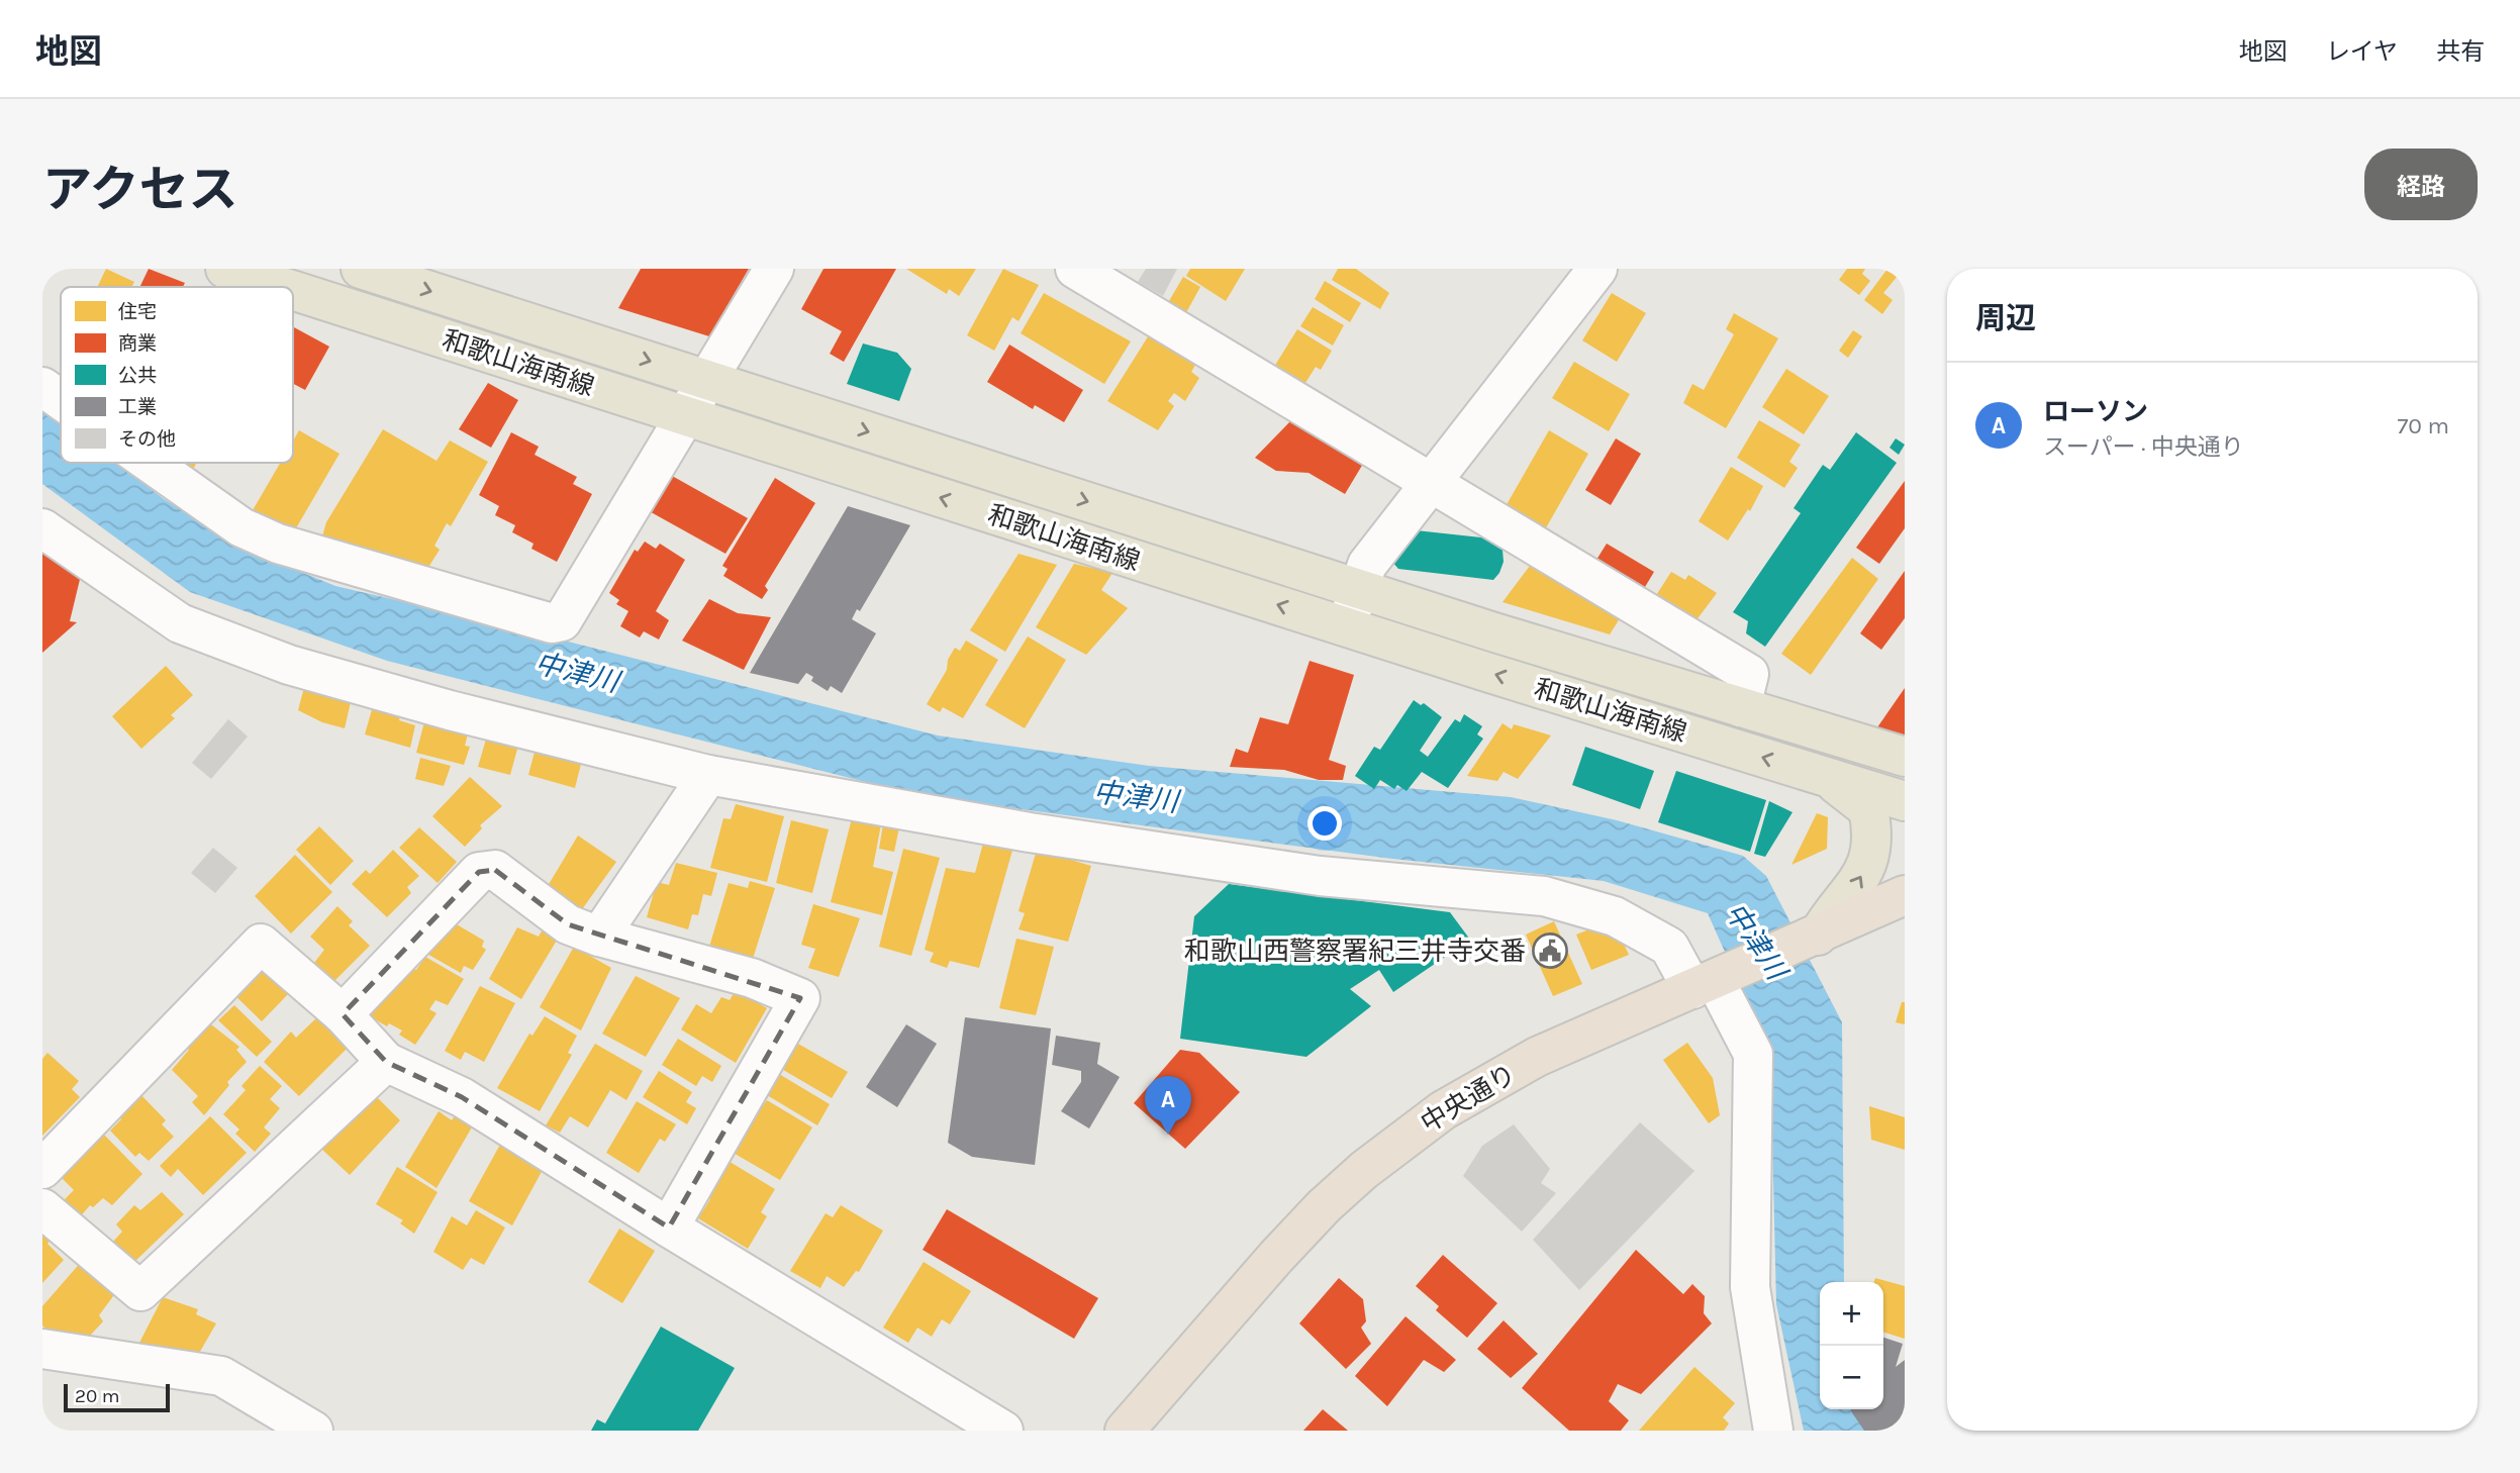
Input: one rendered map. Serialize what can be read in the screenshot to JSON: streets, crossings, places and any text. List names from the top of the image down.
{
  "streets": {
    "highway": ["中央通り"],
    "main road": ["和歌山海南線"]
  },
  "water": ["中津川"],
  "places": {
    "public building": ["和歌山西警察署紀三井寺交番"]
  },
  "legend": [
    "住宅",
    "商業",
    "公共",
    "工業",
    "その他"
  ],
  "scale_bar": "20 m",
  "page": {
    "header": "地図",
    "nav": ["地図", "レイヤ", "共有"],
    "title": "アクセス",
    "buttons": "経路",
    "heading": "周辺",
    "list": [
      {
        "mark": "A",
        "name": "ローソン",
        "note": "スーパー · 中央通り",
        "value": "70 m"
      }
    ],
    "pins": "A",
    "map_buttons": ["+", "−"],
    "scale": "20 m"
  }
}
